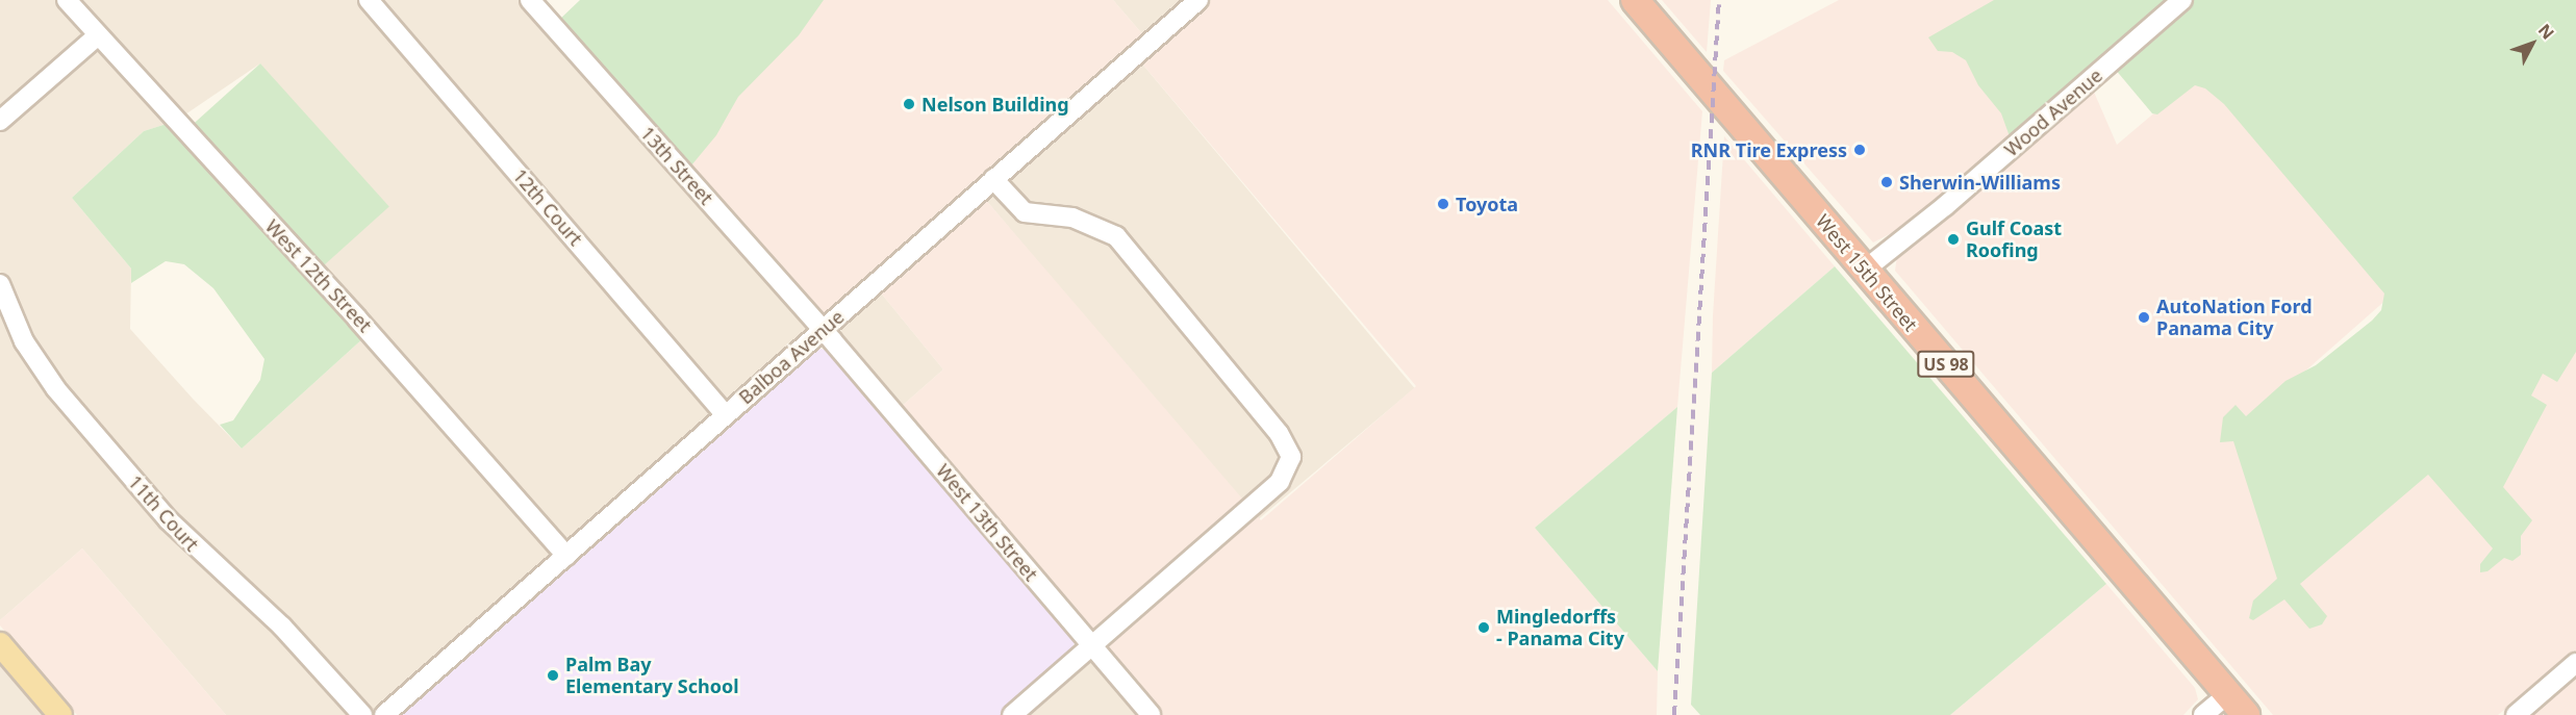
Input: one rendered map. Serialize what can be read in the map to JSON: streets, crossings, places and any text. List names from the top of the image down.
{
  "streets": {
    "highway": ["West 15th Street", "US 98"],
    "street": [
      "Wood Avenue",
      "13th Street",
      "12th Court",
      "West 12th Street",
      "Balboa Avenue",
      "11th Court",
      "West 13th Street"
    ]
  },
  "crossings": [
    ["Wood Avenue", "West 15th Street"],
    ["13th Street", "Balboa Avenue"],
    ["13th Street", "West 13th Street"],
    ["12th Court", "Balboa Avenue"],
    ["West 12th Street", "Balboa Avenue"],
    ["Balboa Avenue", "West 13th Street"]
  ],
  "places": [
    "Nelson Building",
    "RNR Tire Express",
    "Sherwin-Williams",
    "Toyota",
    "Gulf Coast Roofing",
    "AutoNation Ford Panama City",
    "Mingledorffs - Panama City",
    "Palm Bay Elementary School"
  ],
  "north": "top right"
}
